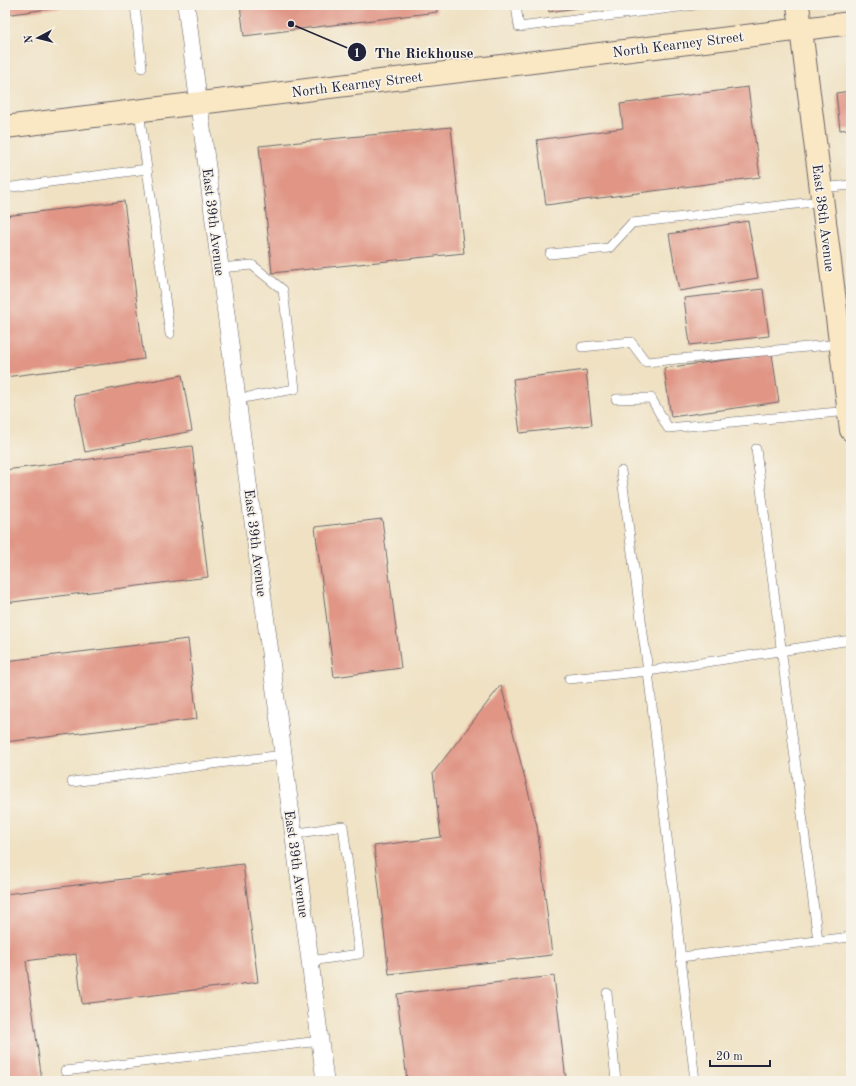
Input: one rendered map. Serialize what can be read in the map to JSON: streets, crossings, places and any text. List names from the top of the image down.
{
  "streets": {
    "street": ["North Kearney Street", "East 38th Avenue", "East 39th Avenue"]
  },
  "crossings": [
    ["North Kearney Street", "East 38th Avenue"],
    ["North Kearney Street", "East 39th Avenue"]
  ],
  "places": ["The Rickhouse"],
  "scale_bar": "20 m",
  "north": "left"
}
